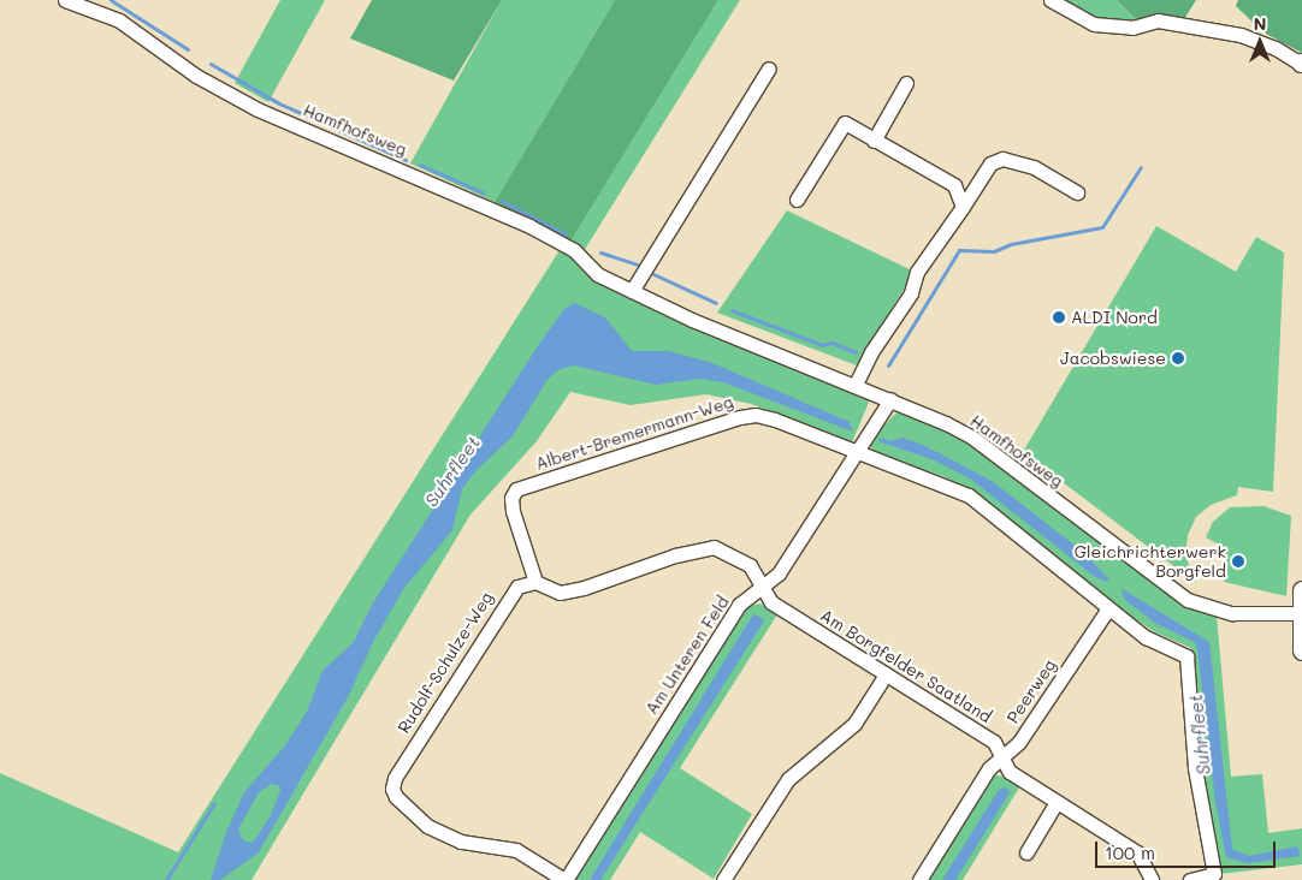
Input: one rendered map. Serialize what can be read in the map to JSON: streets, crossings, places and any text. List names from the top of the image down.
{
  "streets": {
    "street": [
      "Hamfhofsweg",
      "Albert-Bremermann-Weg",
      "Am Unteren Feld",
      "Rudolf-Schulze-Weg",
      "Am Borgfelder Saatland",
      "Peerweg"
    ]
  },
  "crossings": [
    ["Hamfhofsweg", "Am Unteren Feld"],
    ["Albert-Bremermann-Weg", "Am Unteren Feld"],
    ["Albert-Bremermann-Weg", "Rudolf-Schulze-Weg"],
    ["Am Unteren Feld", "Rudolf-Schulze-Weg"],
    ["Am Unteren Feld", "Am Borgfelder Saatland"],
    ["Am Borgfelder Saatland", "Peerweg"]
  ],
  "water": ["Suhrfleet"],
  "places": ["ALDI Nord", "Jacobswiese", "Gleichrichterwerk Borgfeld"],
  "scale_bar": "100 m",
  "north": "top"
}
